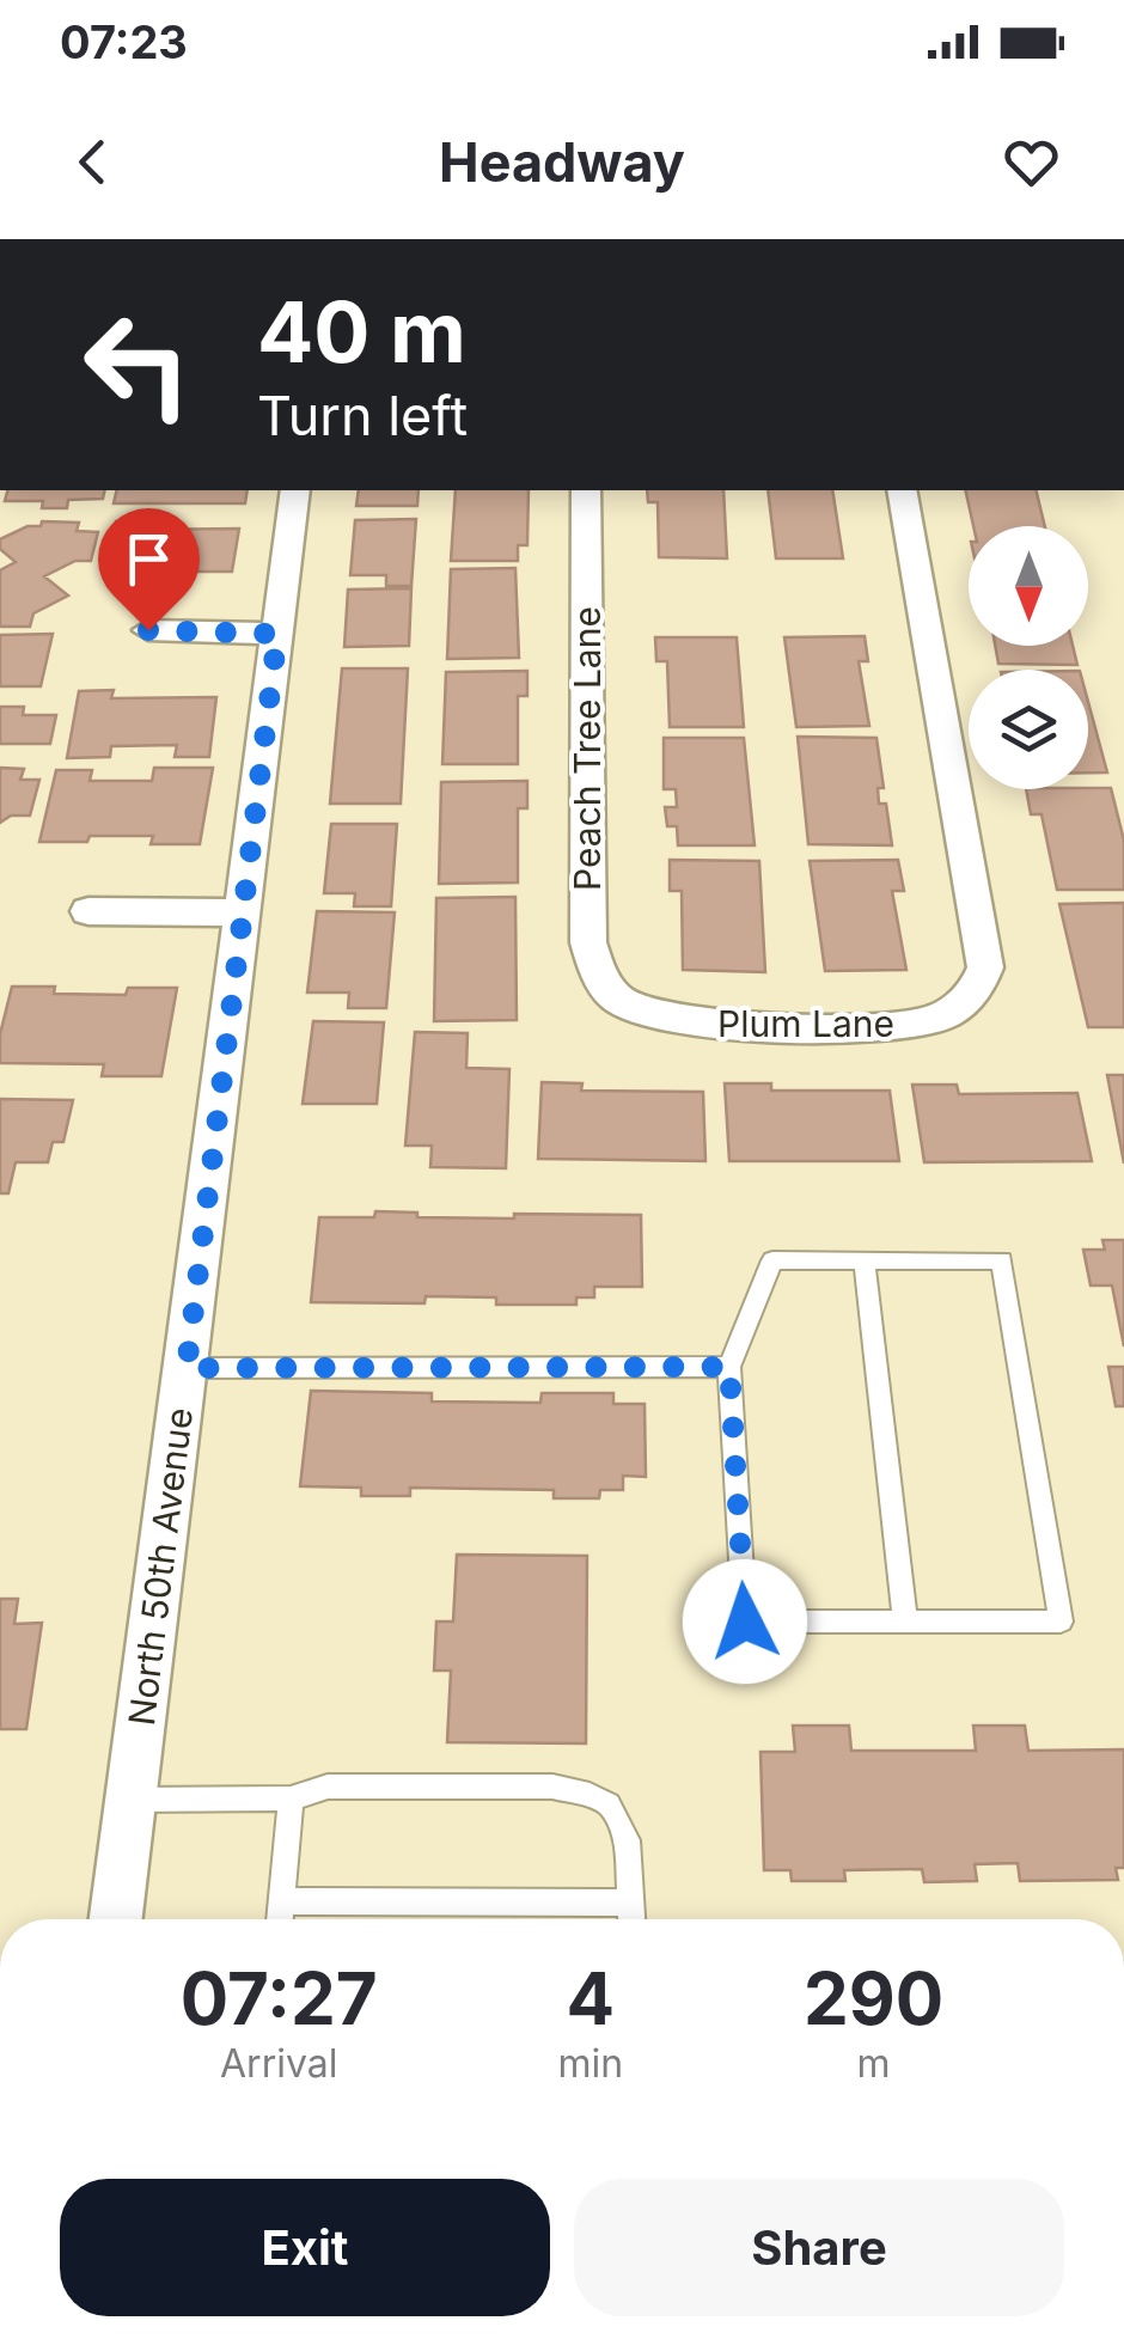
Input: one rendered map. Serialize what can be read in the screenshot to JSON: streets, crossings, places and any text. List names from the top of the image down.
{
  "streets": {
    "street": ["Peach Tree Lane", "Plum Lane", "North 50th Avenue"]
  },
  "crossings": [
    ["Peach Tree Lane", "Plum Lane"]
  ],
  "north": "bottom",
  "page": {
    "status": "07:23",
    "header": "Headway",
    "turn": ["40 m", "Turn left"],
    "eta": [
      "07:27",
      "Arrival",
      "4",
      "min",
      "290",
      "m"
    ],
    "buttons": ["Exit", "Share"]
  }
}
